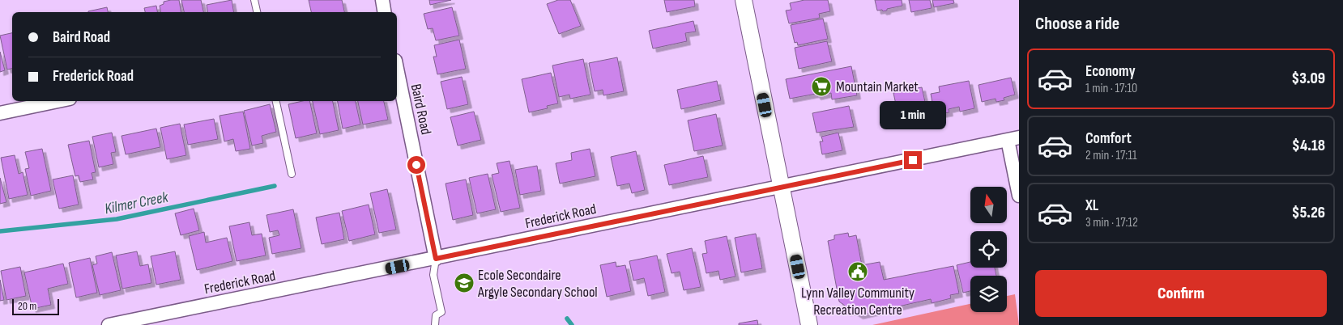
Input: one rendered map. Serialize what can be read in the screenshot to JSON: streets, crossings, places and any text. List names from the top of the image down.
{
  "streets": {
    "street": ["Baird Road", "Frederick Road"]
  },
  "crossings": [
    ["Baird Road", "Frederick Road"]
  ],
  "water": ["Kilmer Creek"],
  "places": {
    "supermarket": ["Mountain Market"],
    "public building": ["Lynn Valley Community Recreation Centre"],
    "school or university": ["Ecole Secondaire Argyle Secondary School"]
  },
  "scale_bar": "20 m",
  "north": "top",
  "page": {
    "heading": "Choose a ride",
    "banner": ["Baird Road", "Frederick Road"],
    "list": [
      {
        "name": "Economy",
        "note": "1 min · 17:10",
        "value": "$3.09"
      },
      {
        "name": "Comfort",
        "note": "2 min · 17:11",
        "value": "$4.18"
      },
      {
        "name": "XL",
        "note": "3 min · 17:12",
        "value": "$5.26"
      }
    ],
    "bubble": "1 min",
    "buttons": "Confirm",
    "scale": "20 m"
  }
}
